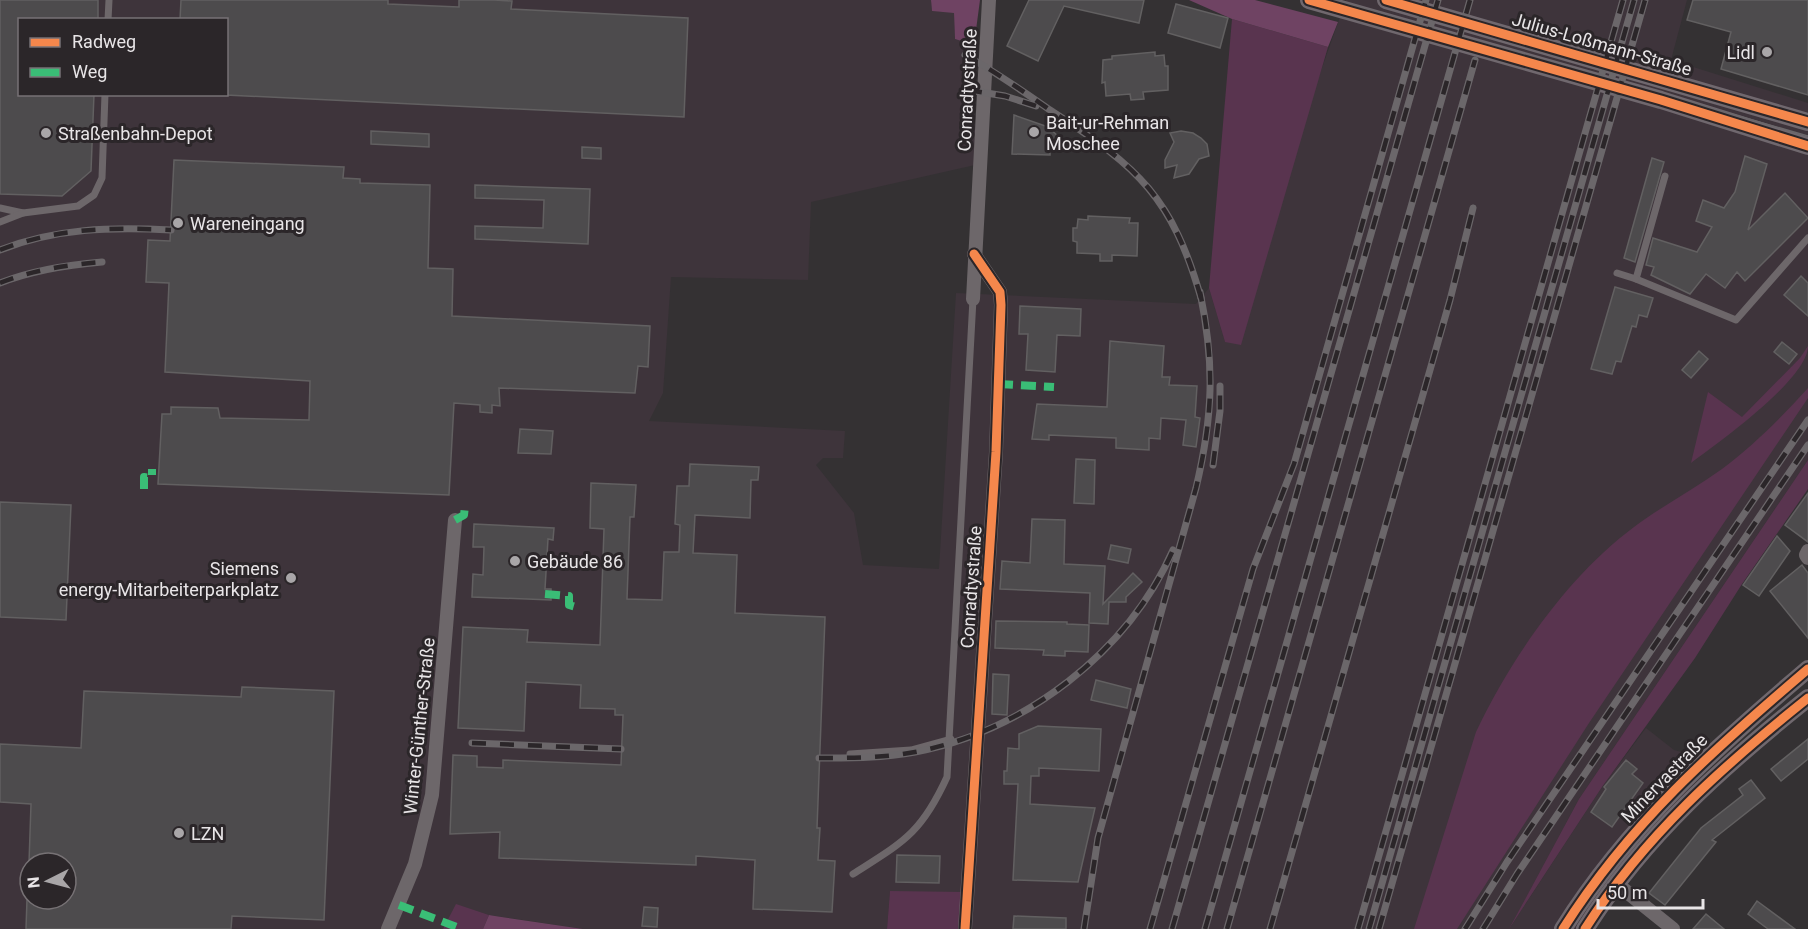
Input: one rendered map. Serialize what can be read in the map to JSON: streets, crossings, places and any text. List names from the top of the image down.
{
  "streets": {
    "main road": ["Julius-Loßmann-Straße", "Minervastraße"],
    "street": ["Conradtystraße", "Winter-Günther-Straße"]
  },
  "places": [
    "Lidl",
    "Bait-ur-Rehman Moschee",
    "Straßenbahn-Depot",
    "Wareneingang",
    "Gebäude 86",
    "Siemens energy-Mitarbeiterparkplatz",
    "LZN"
  ],
  "legend": ["Radweg", "Weg"],
  "scale_bar": "50 m",
  "north": "left"
}
